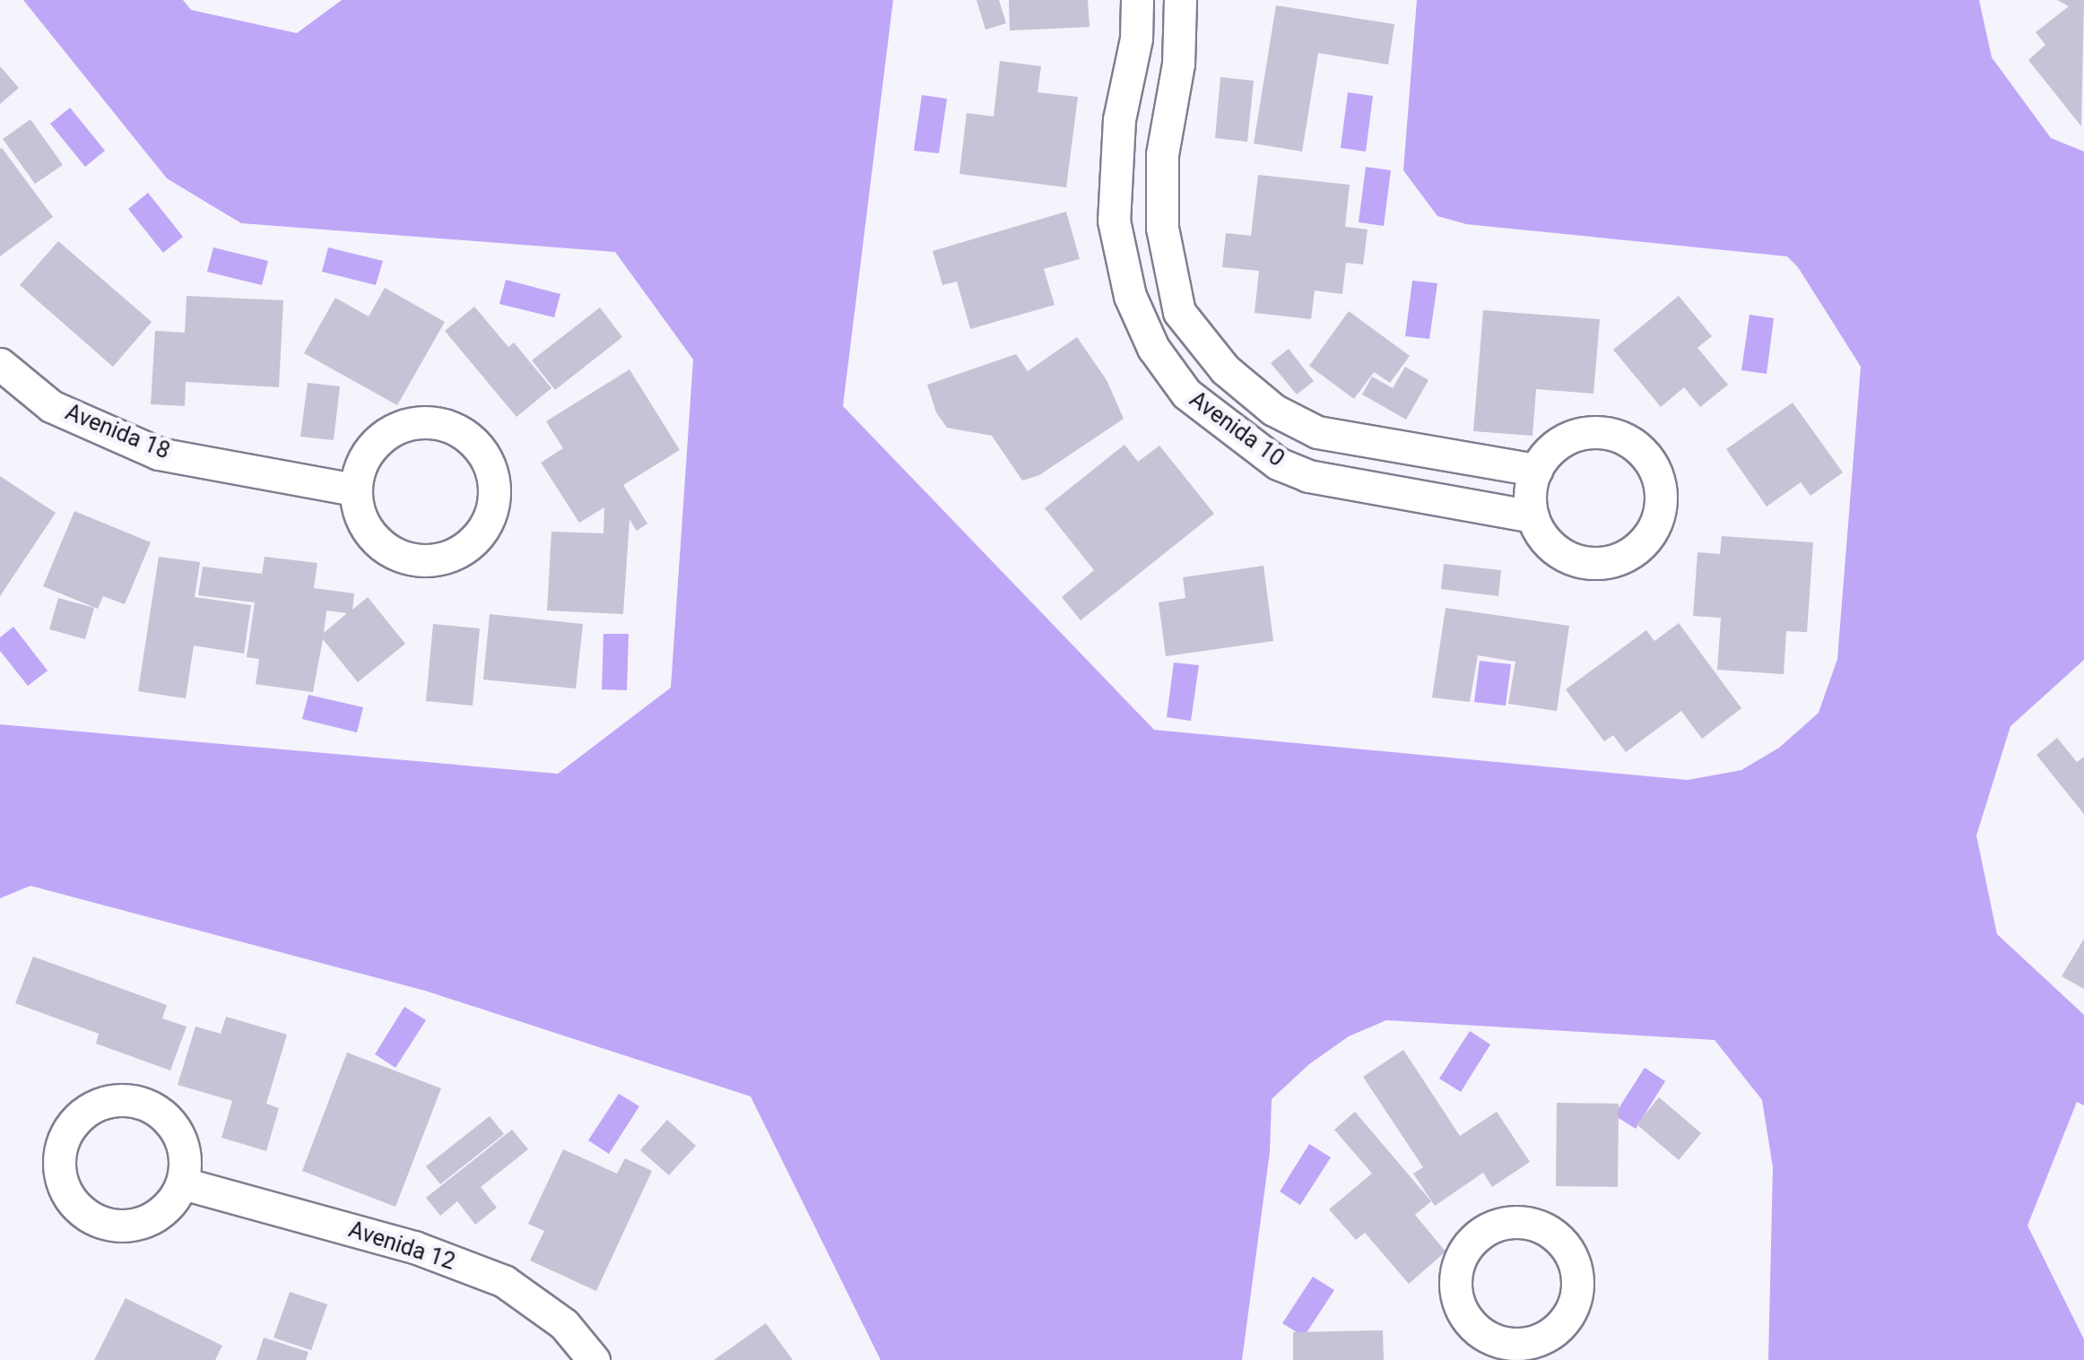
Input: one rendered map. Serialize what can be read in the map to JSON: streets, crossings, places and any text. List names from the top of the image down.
{
  "streets": {
    "street": ["Avenida 10", "Avenida 18", "Avenida 12"]
  }
}
